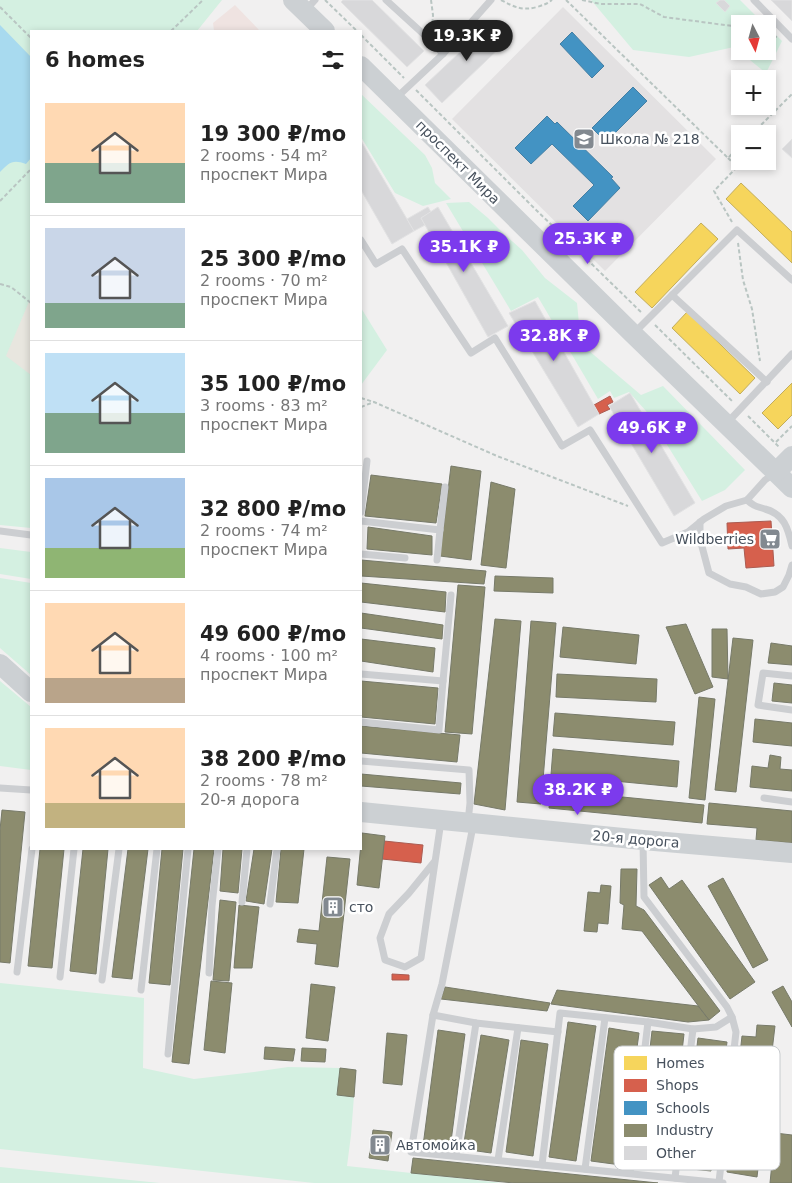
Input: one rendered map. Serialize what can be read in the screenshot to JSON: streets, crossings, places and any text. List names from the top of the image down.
{
  "streets": {
    "main road": ["проспект Мира", "20-я дорога"]
  },
  "places": {
    "school or university": ["Школа № 218"],
    "supermarket": ["Wildberries"],
    "building": ["сто", "Автомойка"]
  },
  "legend": [
    "Homes",
    "Shops",
    "Schools",
    "Industry",
    "Other"
  ],
  "north": "bottom",
  "page": {
    "map_buttons": ["+", "−"],
    "price": [
      "19.3K ₽",
      "25.3K ₽",
      "35.1K ₽",
      "32.8K ₽",
      "49.6K ₽",
      "38.2K ₽"
    ],
    "heading": "6 homes",
    "list": [
      {
        "name": "19 300 ₽/mo",
        "note": "2 rooms · 54 m² · проспект Мира"
      },
      {
        "name": "25 300 ₽/mo",
        "note": "2 rooms · 70 m² · проспект Мира"
      },
      {
        "name": "35 100 ₽/mo",
        "note": "3 rooms · 83 m² · проспект Мира"
      },
      {
        "name": "32 800 ₽/mo",
        "note": "2 rooms · 74 m² · проспект Мира"
      },
      {
        "name": "49 600 ₽/mo",
        "note": "4 rooms · 100 m² · проспект Мира"
      },
      {
        "name": "38 200 ₽/mo",
        "note": "2 rooms · 78 m² · 20-я дорога"
      }
    ]
  }
}
